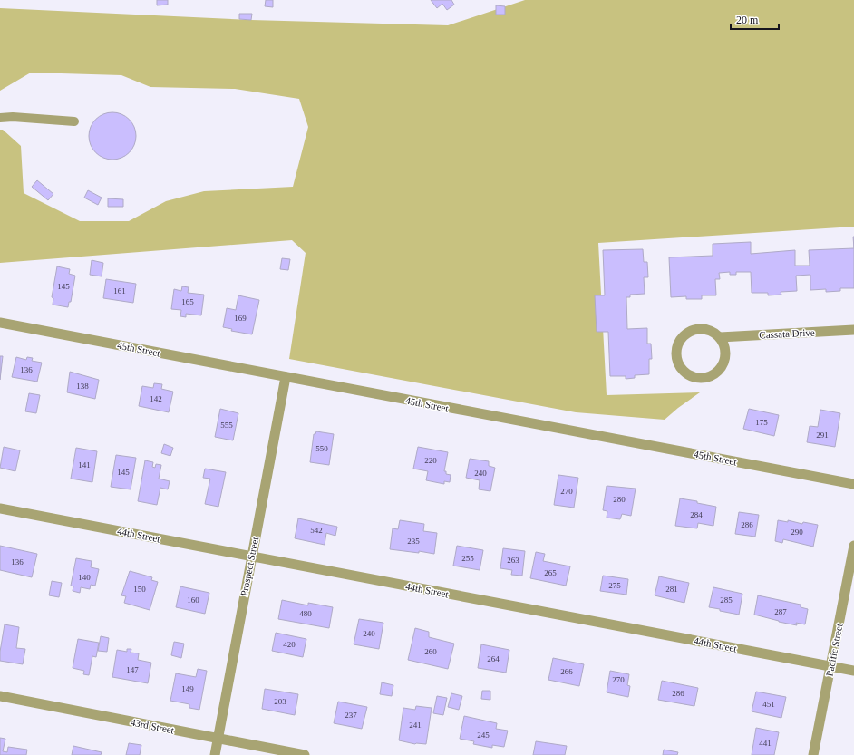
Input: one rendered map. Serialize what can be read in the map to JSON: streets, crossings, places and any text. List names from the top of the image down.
{
  "streets": {
    "street": [
      "Cassata Drive",
      "45th Street",
      "44th Street",
      "Prospect Street",
      "Pacific Street",
      "43rd Street"
    ]
  },
  "crossings": [
    ["45th Street", "Prospect Street"],
    ["44th Street", "Prospect Street"],
    ["44th Street", "Pacific Street"],
    ["Prospect Street", "43rd Street"]
  ],
  "house_numbers": [
    "145",
    "161",
    "165",
    "169",
    "136",
    "138",
    "142",
    "175",
    "555",
    "291",
    "550",
    "220",
    "141",
    "145",
    "240",
    "270",
    "280",
    "284",
    "286",
    "542",
    "290",
    "235",
    "255",
    "263",
    "136",
    "265",
    "140",
    "275",
    "150",
    "281",
    "160",
    "285",
    "287",
    "480",
    "240",
    "420",
    "260",
    "264",
    "147",
    "266",
    "270",
    "149",
    "286",
    "203",
    "451",
    "237",
    "241",
    "245",
    "441"
  ],
  "scale_bar": "20 m"
}
